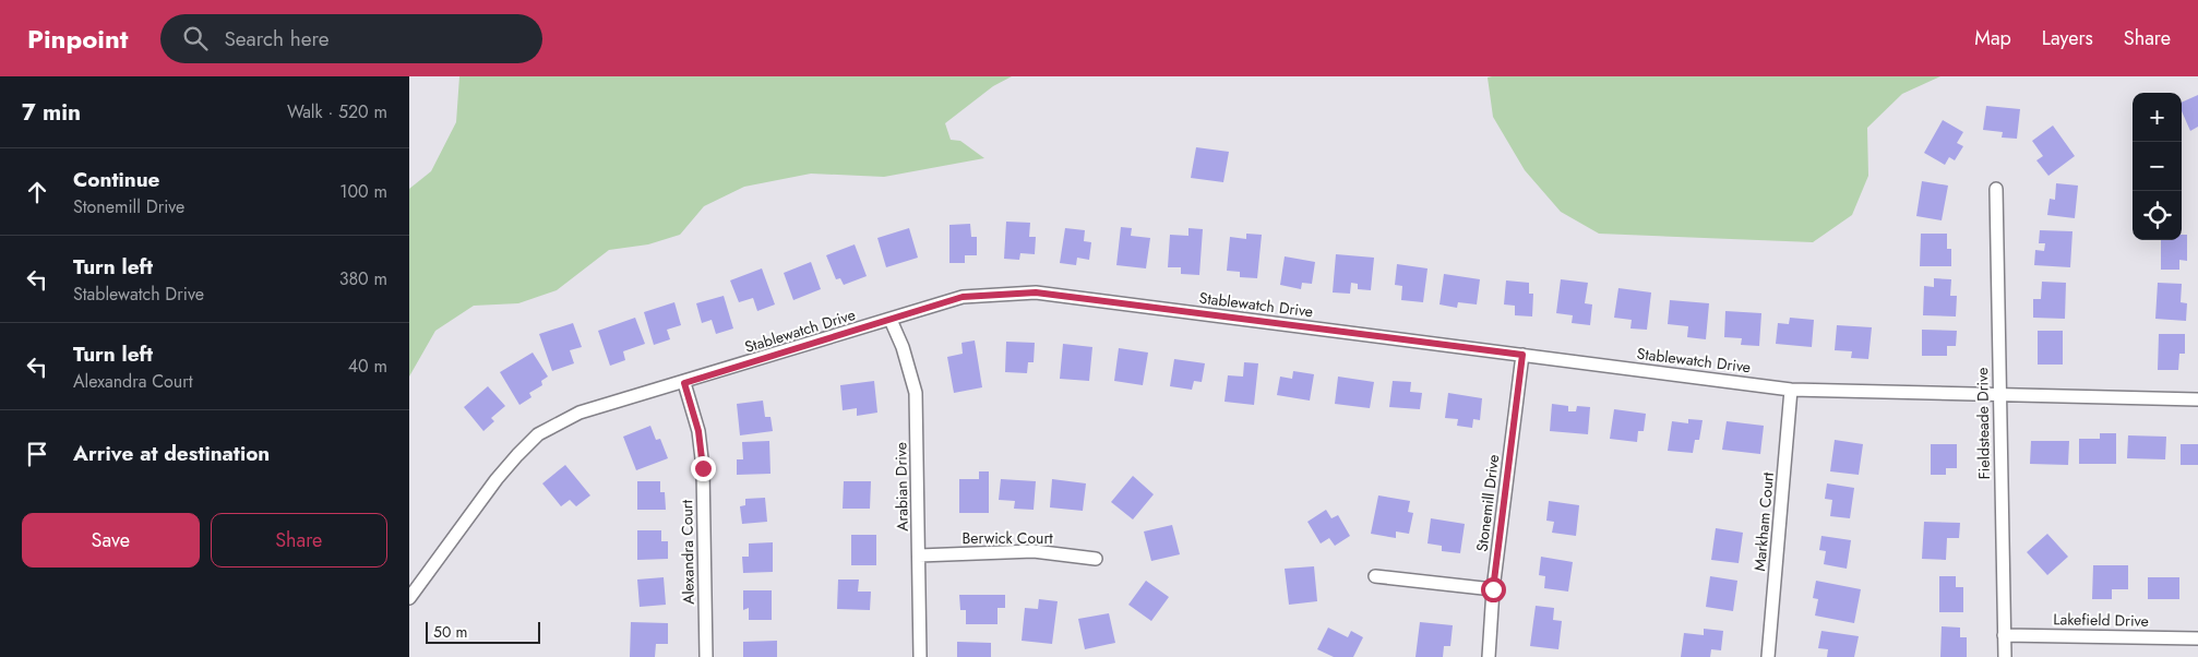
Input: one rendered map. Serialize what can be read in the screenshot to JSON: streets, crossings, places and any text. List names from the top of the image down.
{
  "streets": {
    "street": [
      "Stablewatch Drive",
      "Fieldsteade Drive",
      "Arabian Drive",
      "Stonemill Drive",
      "Markham Court",
      "Berwick Court",
      "Alexandra Court",
      "Lakefield Drive"
    ]
  },
  "crossings": [
    ["Stablewatch Drive", "Fieldsteade Drive"],
    ["Stablewatch Drive", "Arabian Drive"],
    ["Stablewatch Drive", "Stonemill Drive"],
    ["Stablewatch Drive", "Markham Court"],
    ["Stablewatch Drive", "Alexandra Court"],
    ["Fieldsteade Drive", "Lakefield Drive"],
    ["Arabian Drive", "Berwick Court"]
  ],
  "scale_bar": "50 m",
  "page": {
    "header": "Pinpoint",
    "search": "Search here",
    "nav": ["Map", "Layers", "Share"],
    "heading": ["7 min", "Walk · 520 m"],
    "map_buttons": ["+", "−"],
    "list": [
      ["Continue", "Stonemill Drive", "100 m"],
      ["Turn left", "Stablewatch Drive", "380 m"],
      ["Turn left", "Alexandra Court", "40 m"],
      "Arrive at destination"
    ],
    "buttons": ["Save", "Share"],
    "scale": "50 m"
  }
}
